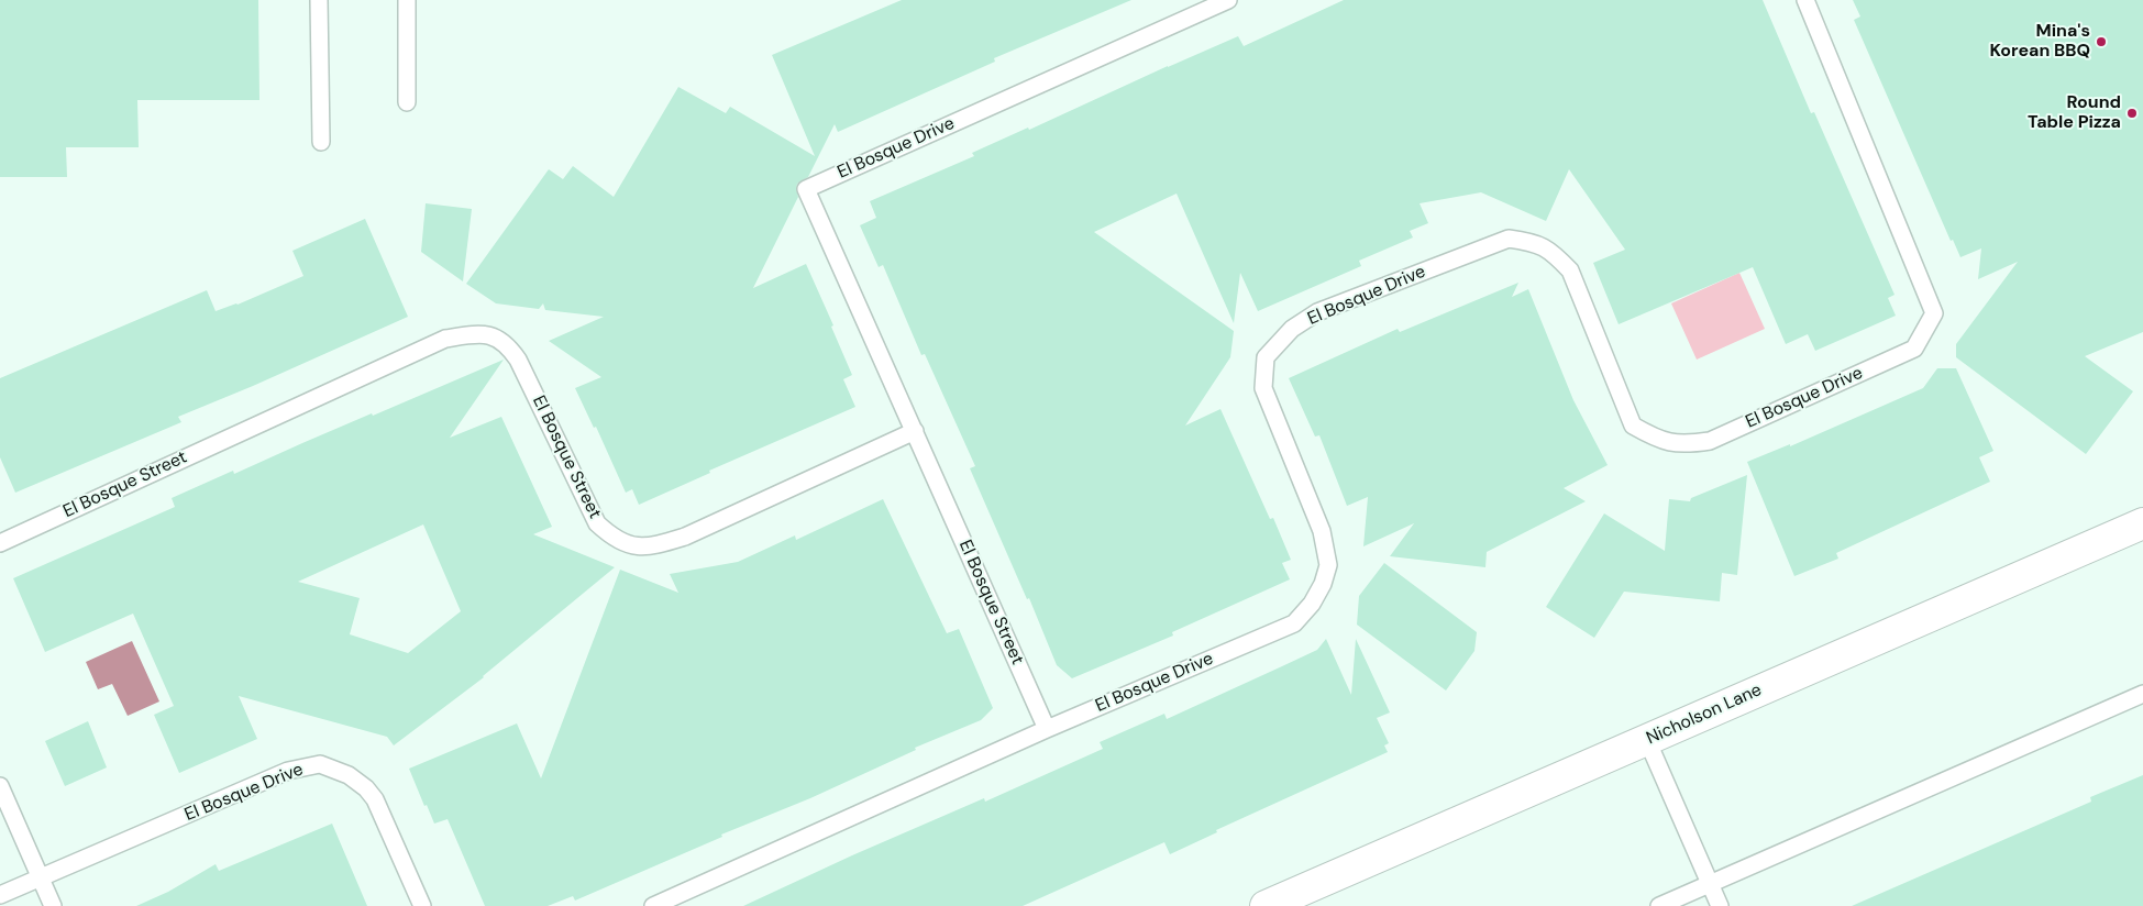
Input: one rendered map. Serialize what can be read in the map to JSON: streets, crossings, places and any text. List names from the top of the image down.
{
  "streets": {
    "street": ["Nicholson Lane"],
    "lane": ["El Bosque Drive", "El Bosque Street"]
  },
  "crossings": [
    ["El Bosque Drive", "El Bosque Street"]
  ],
  "places": ["Mina's Korean BBQ", "Round Table Pizza"]
}
